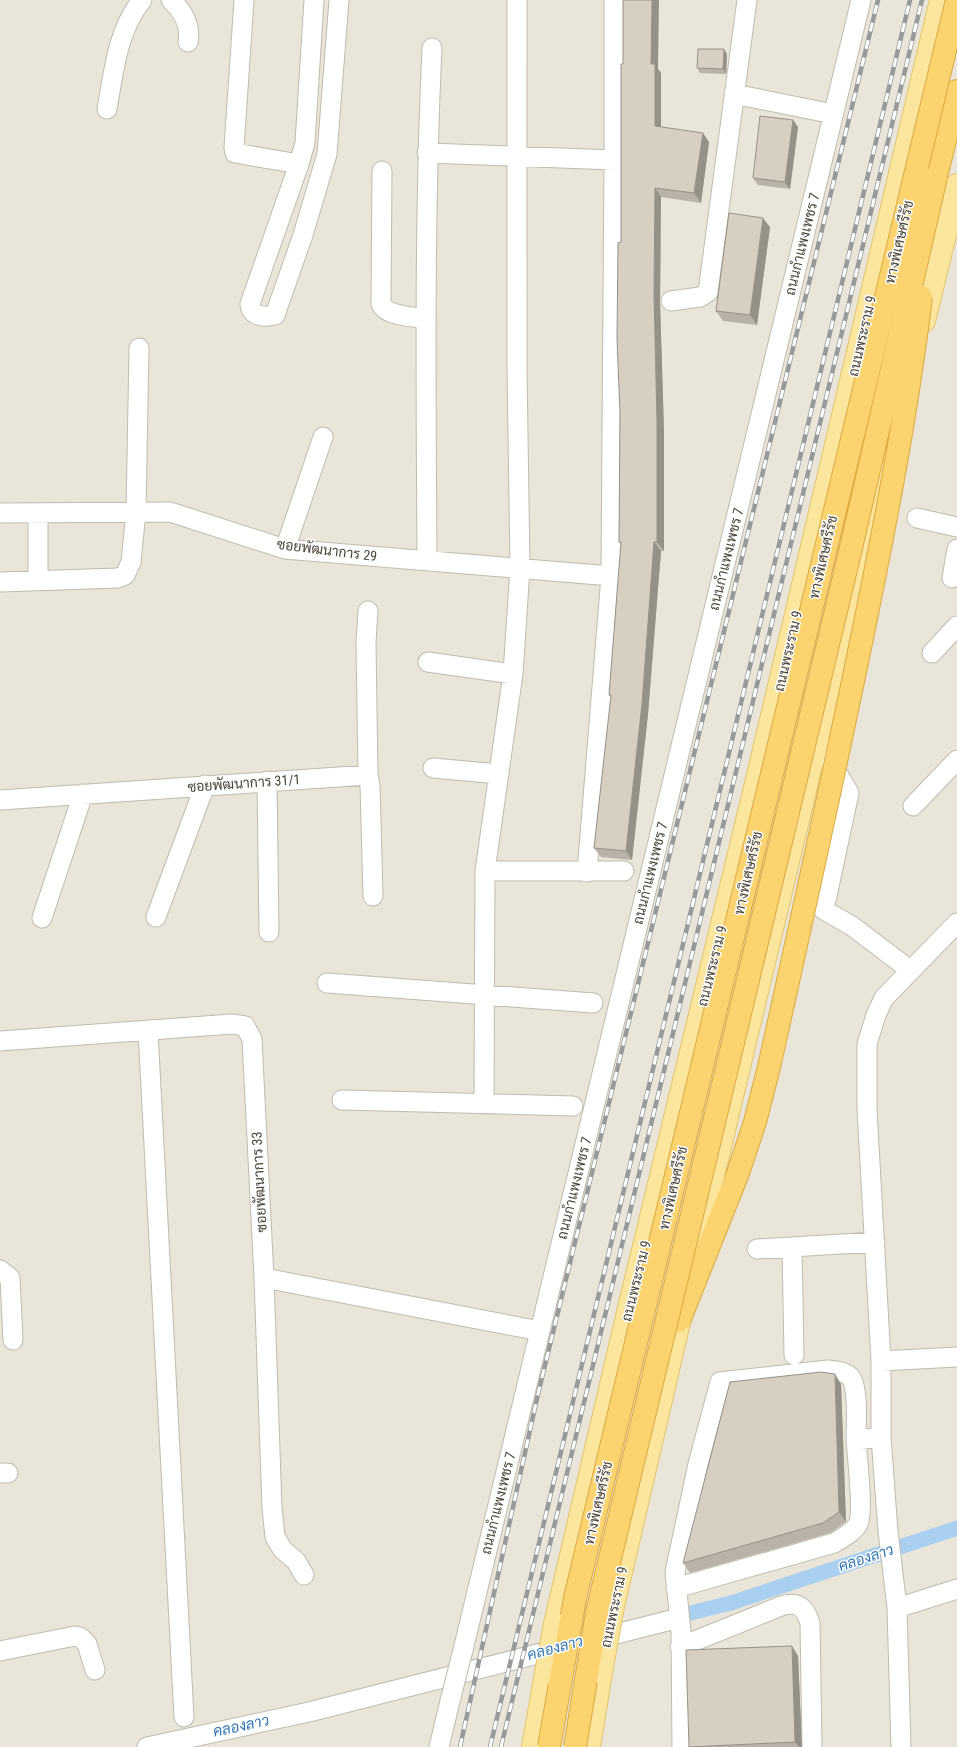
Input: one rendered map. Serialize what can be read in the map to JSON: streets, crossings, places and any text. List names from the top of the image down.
{
  "streets": {
    "highway": ["ทางพิเศษศรีรัช"],
    "main road": ["ถนนพระราม 9"],
    "street": [
      "ถนนกำแพงเพชร 7",
      "ซอยพัฒนาการ 29",
      "ซอยพัฒนาการ 31/1",
      "ซอยพัฒนาการ 33"
    ]
  },
  "water": ["คลองลาว"]
}
